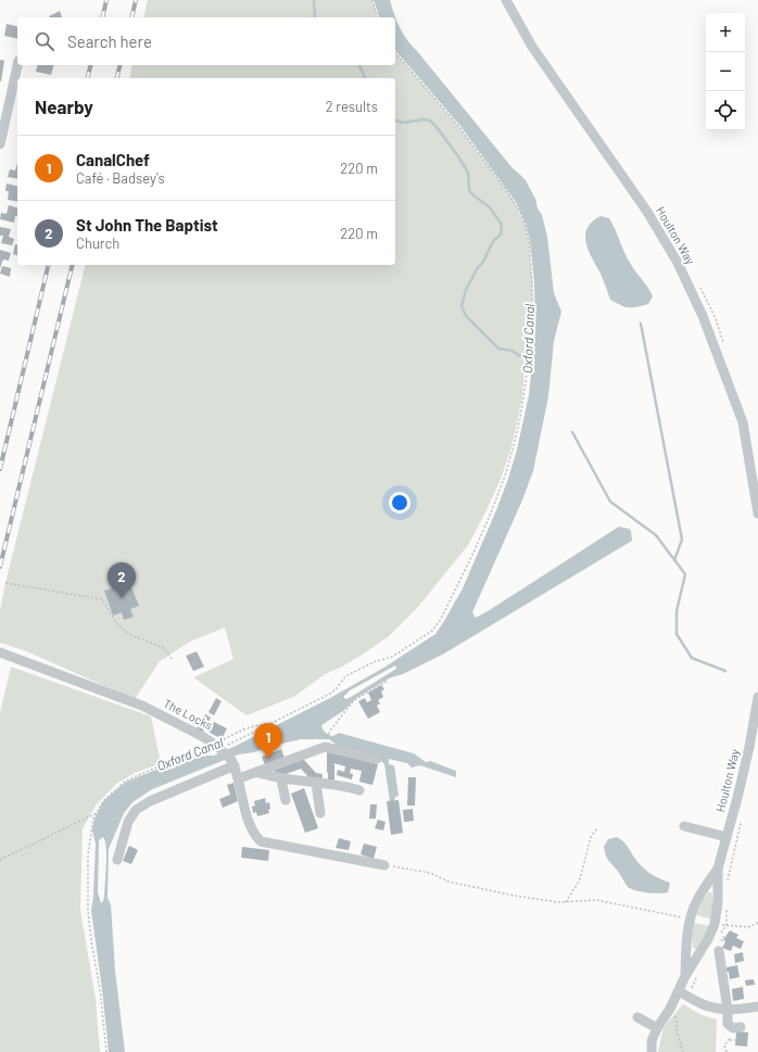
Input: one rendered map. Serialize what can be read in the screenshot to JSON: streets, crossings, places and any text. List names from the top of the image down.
{
  "streets": {
    "street": ["Houlton Way", "The Locks"]
  },
  "water": ["Oxford Canal"],
  "page": {
    "map_buttons": ["+", "−"],
    "search": "Search here",
    "heading": ["Nearby", "2 results"],
    "list": [
      {
        "mark": "1",
        "name": "CanalChef",
        "note": "Café · Badsey's",
        "value": "220 m"
      },
      {
        "mark": "2",
        "name": "St John The Baptist",
        "note": "Church",
        "value": "220 m"
      }
    ],
    "pins": ["2", "1"]
  }
}
